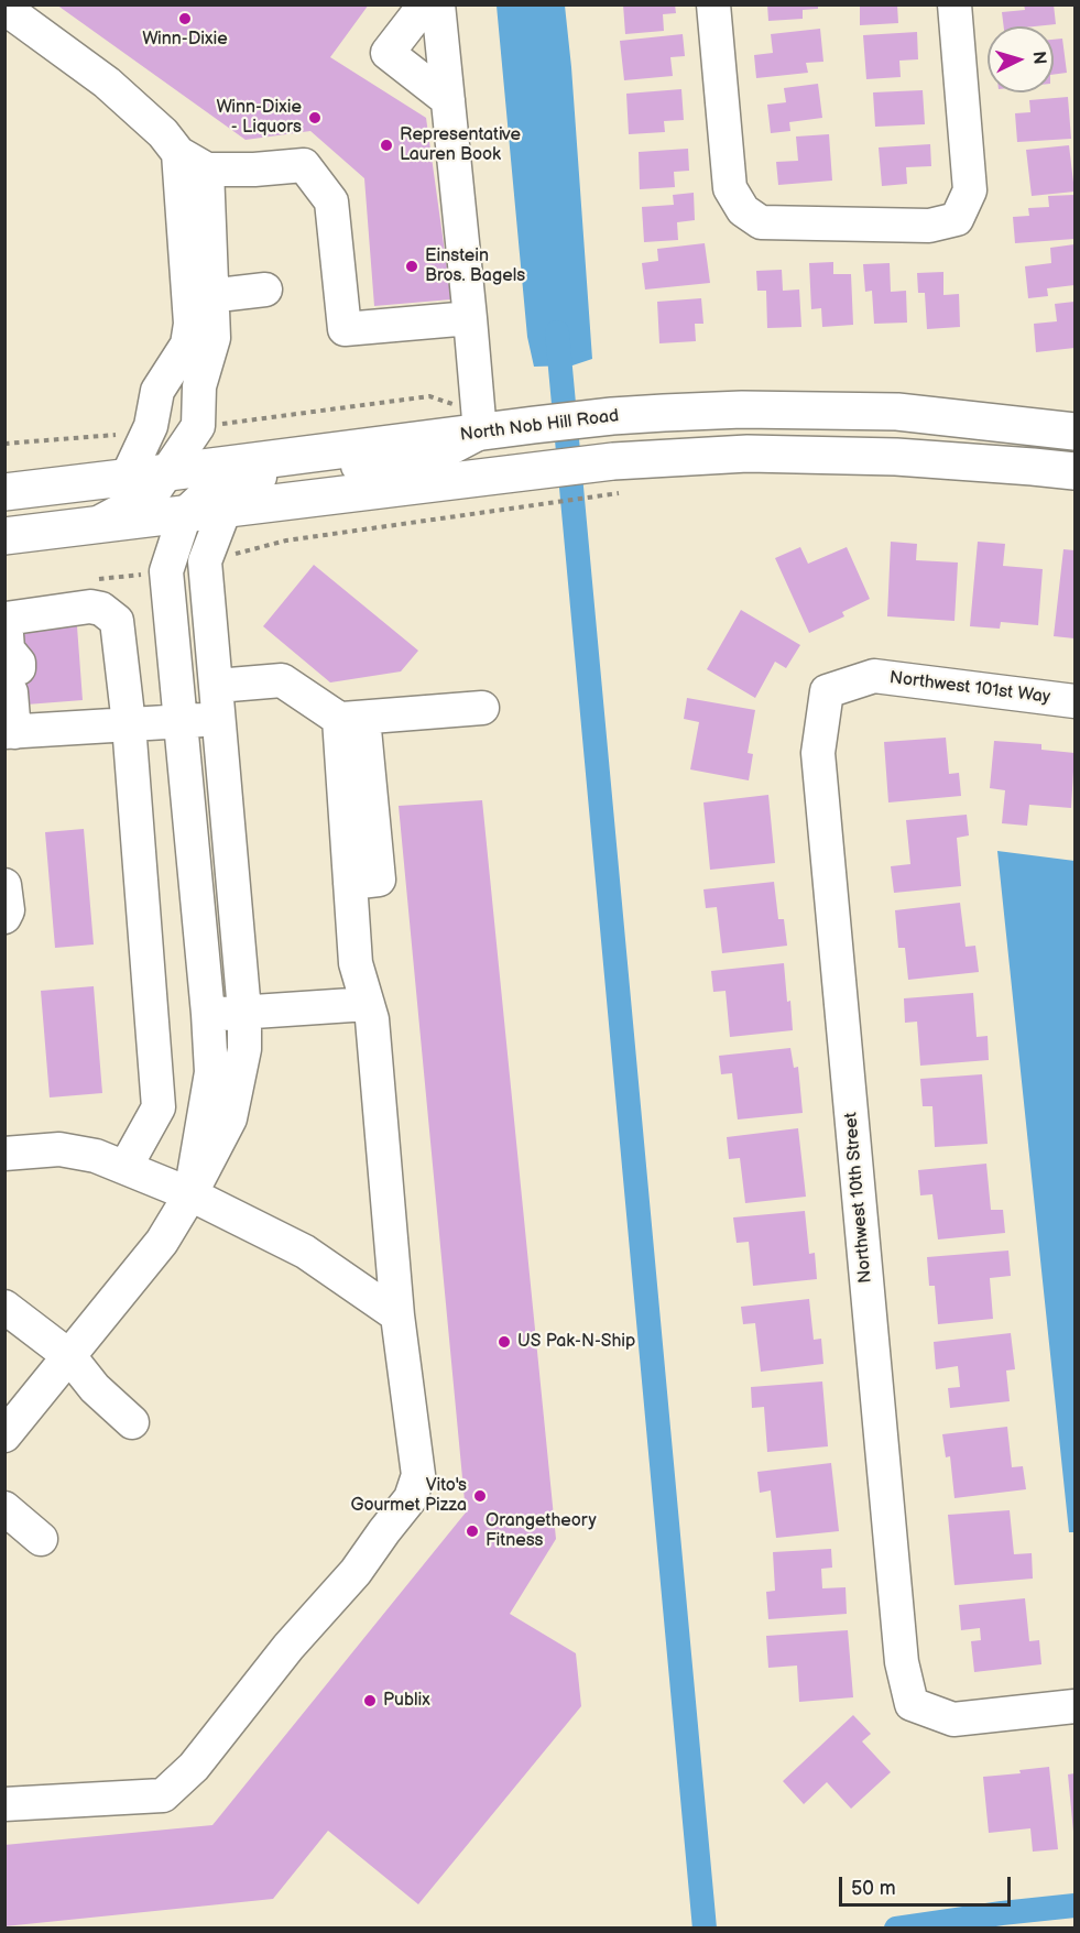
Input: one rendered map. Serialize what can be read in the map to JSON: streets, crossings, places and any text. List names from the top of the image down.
{
  "streets": {
    "main road": ["North Nob Hill Road"],
    "street": ["Northwest 101st Way", "Northwest 10th Street"]
  },
  "crossings": [
    ["Northwest 101st Way", "Northwest 10th Street"]
  ],
  "places": [
    "Winn-Dixie",
    "Winn-Dixie - Liquors",
    "Representative Lauren Book",
    "Einstein Bros. Bagels",
    "US Pak-N-Ship",
    "Vito's Gourmet Pizza",
    "Orangetheory Fitness",
    "Publix"
  ],
  "scale_bar": "50 m",
  "north": "right"
}
